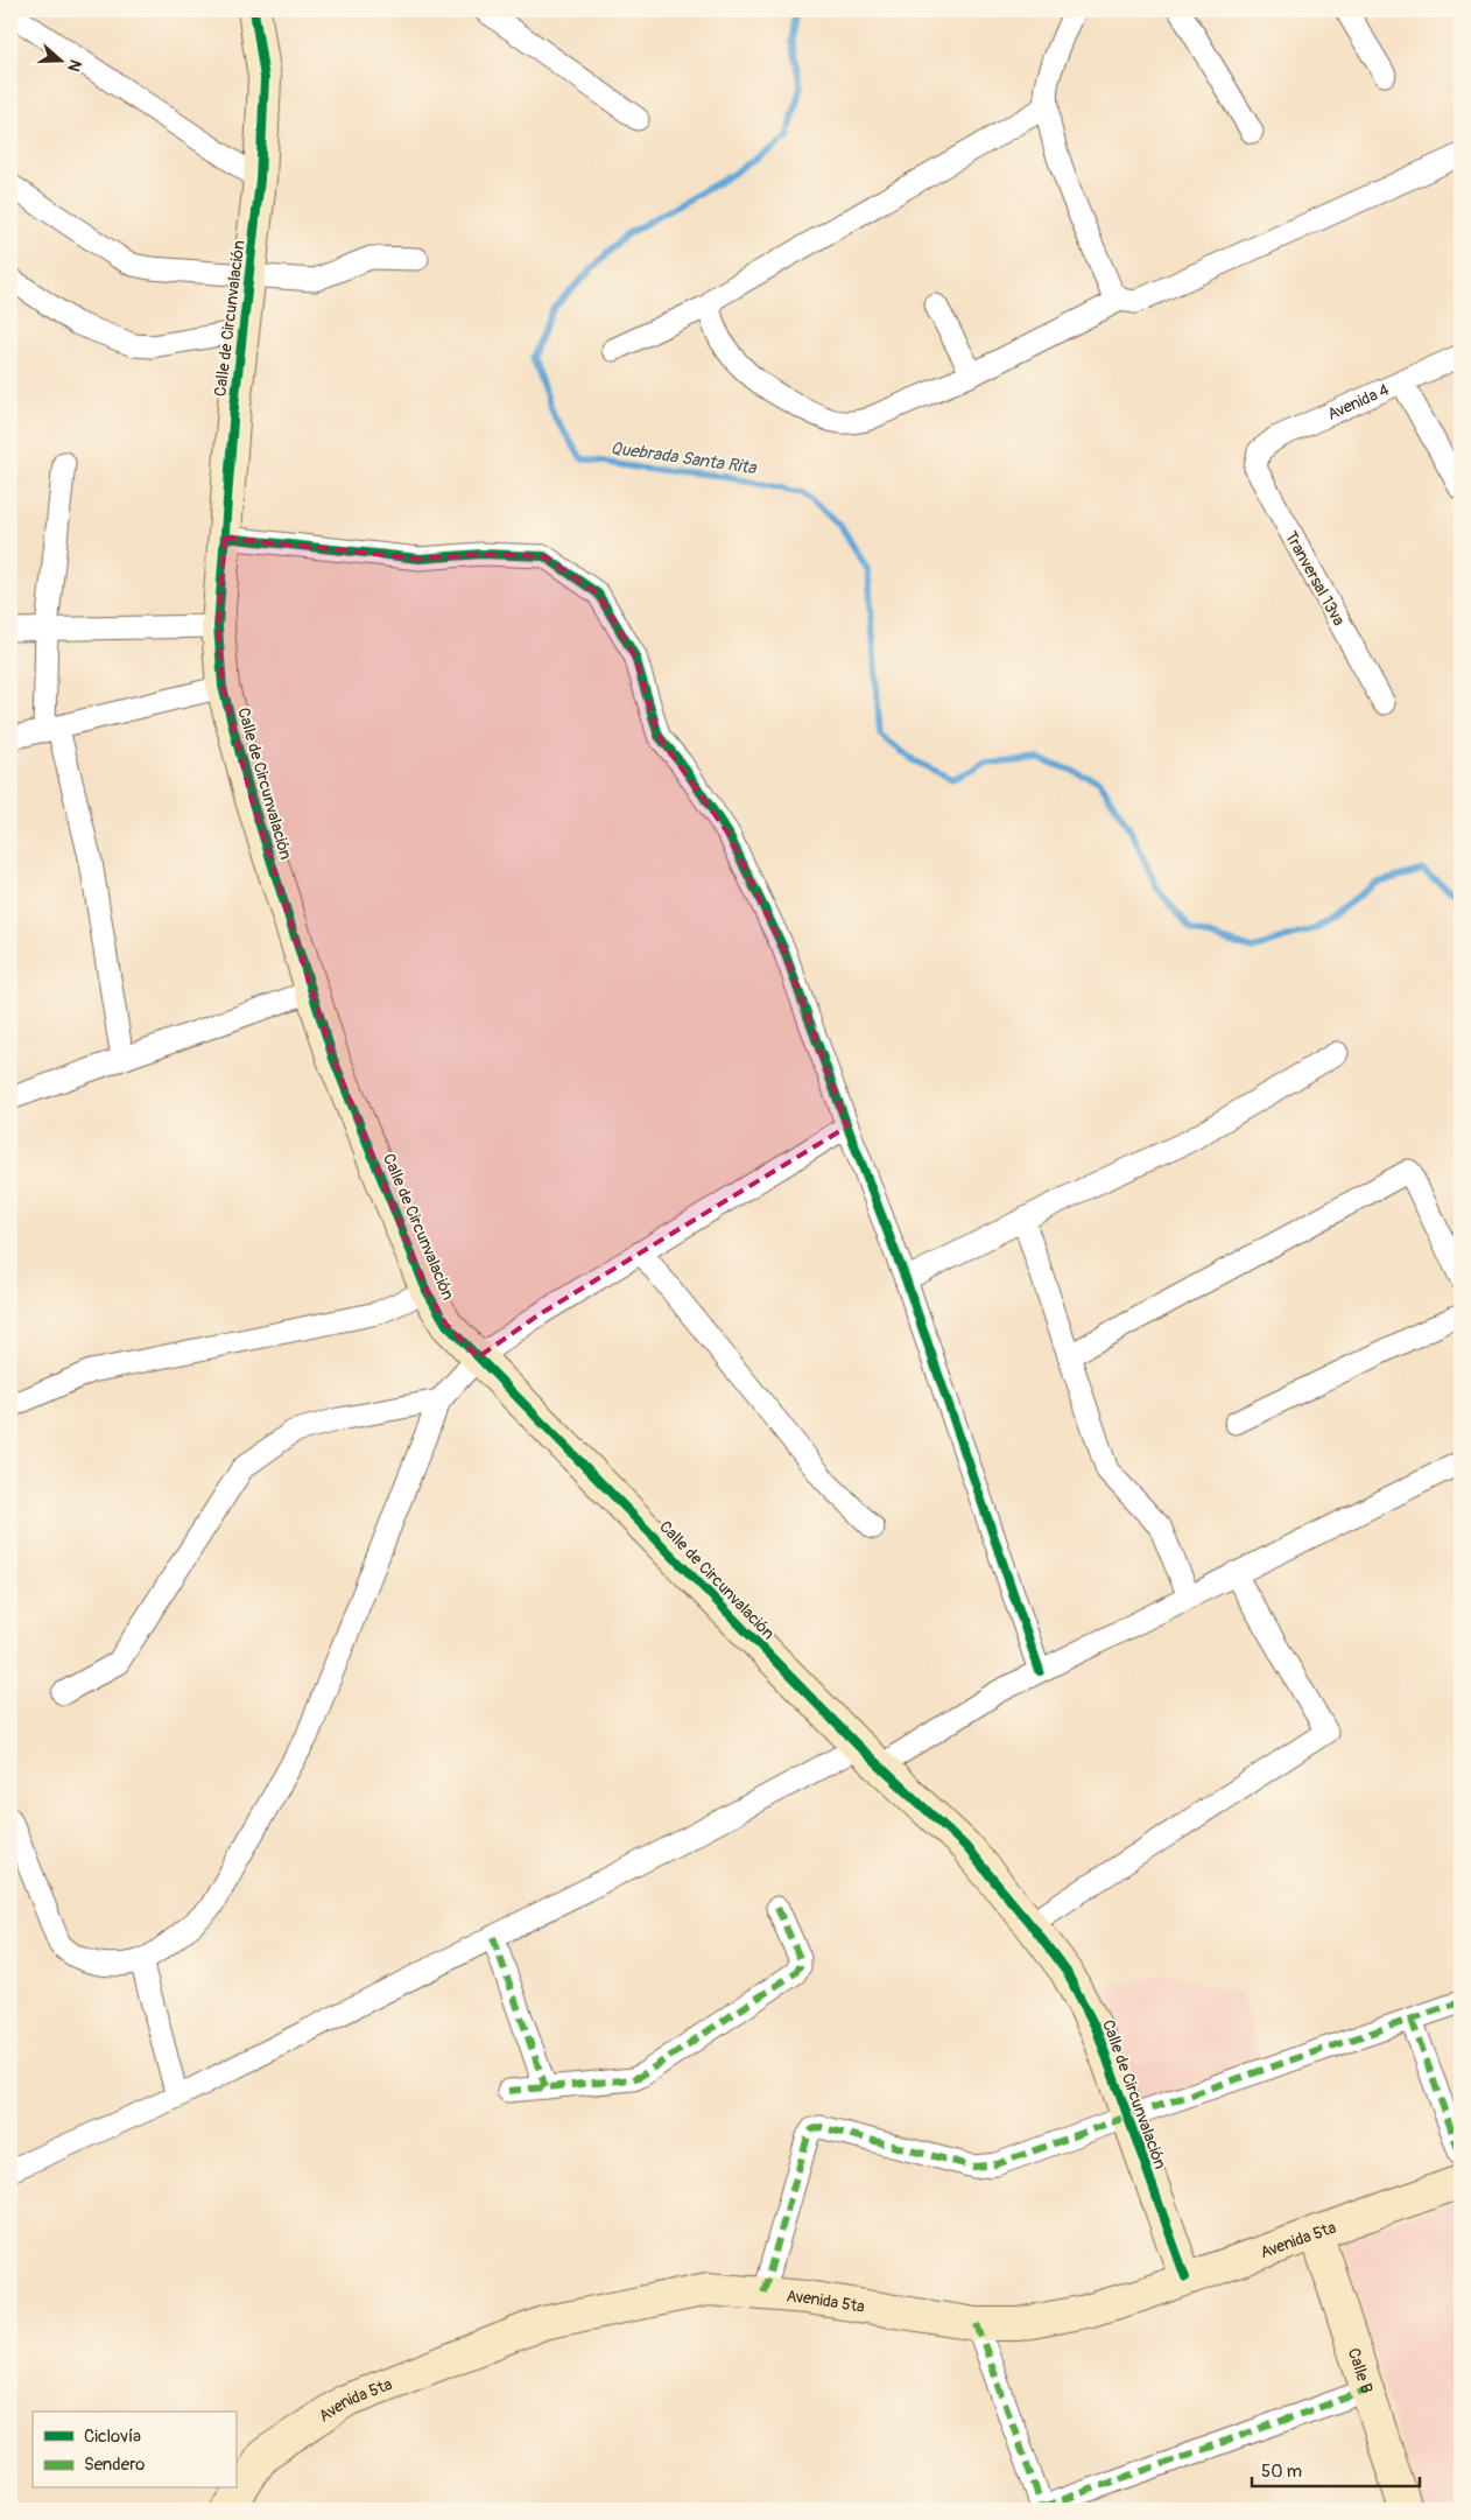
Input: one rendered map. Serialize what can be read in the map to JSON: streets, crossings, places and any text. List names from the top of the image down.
{
  "streets": {
    "street": [
      "Calle de Circunvalación",
      "Avenida 4",
      "Tranversal 13va",
      "Avenida 5ta",
      "Calle B"
    ]
  },
  "crossings": [
    ["Calle de Circunvalación", "Avenida 5ta"],
    ["Avenida 4", "Tranversal 13va"],
    ["Avenida 5ta", "Calle B"]
  ],
  "water": ["Quebrada Santa Rita"],
  "legend": ["Ciclovía", "Sendero"],
  "scale_bar": "50 m",
  "north": "right"
}
